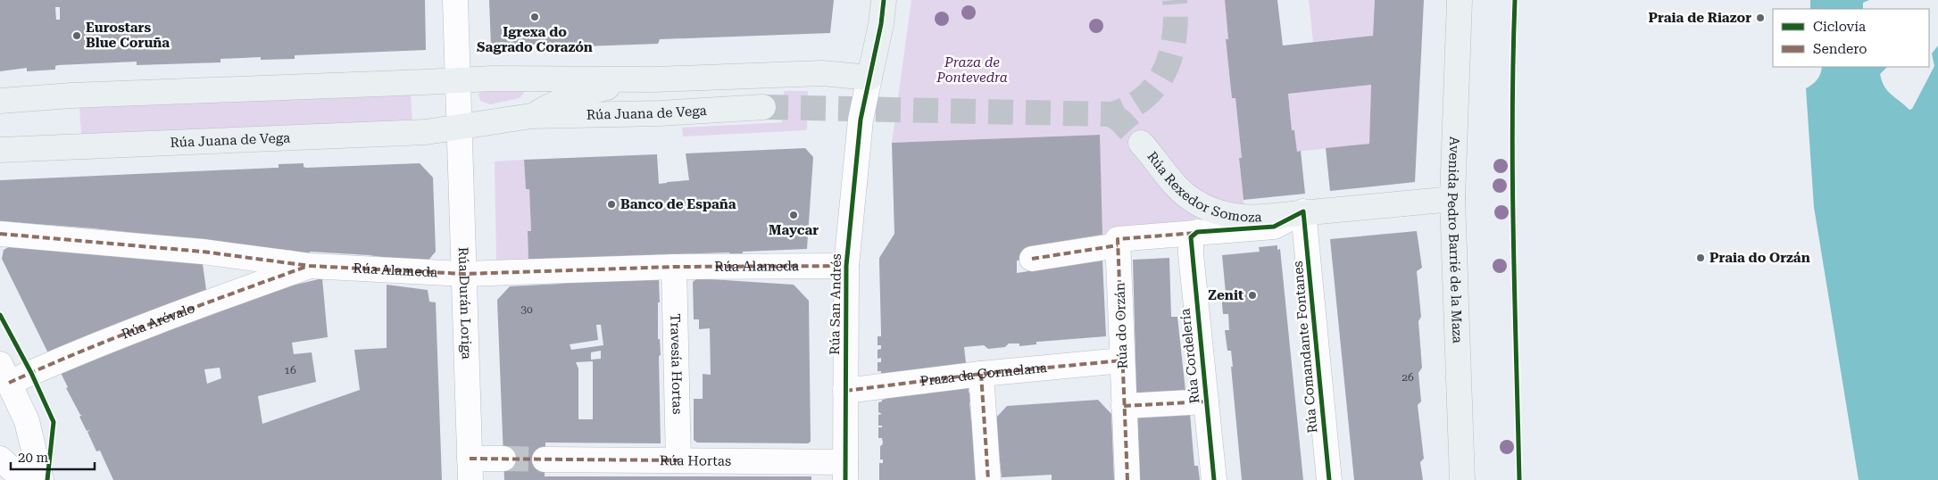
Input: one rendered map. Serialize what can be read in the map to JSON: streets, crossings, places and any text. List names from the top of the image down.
{
  "streets": {
    "main road": ["Rúa Juana de Vega", "Rúa Rexedor Somoza", "Avenida Pedro Barrié de la Maza"],
    "street": [
      "Rúa Alameda",
      "Rúa Durán Loriga",
      "Rúa San Andrés",
      "Rúa Arévalo",
      "Rúa do Orzán",
      "Rúa Comandante Fontanes",
      "Rúa Cordelería",
      "Travesía Hortas",
      "Praza da Cormelana",
      "Rúa Hortas"
    ]
  },
  "crossings": [
    ["Rúa Juana de Vega", "Rúa Durán Loriga"],
    ["Rúa Juana de Vega", "Rúa San Andrés"],
    ["Rúa Rexedor Somoza", "Avenida Pedro Barrié de la Maza"],
    ["Rúa Rexedor Somoza", "Rúa do Orzán"],
    ["Rúa Rexedor Somoza", "Rúa Comandante Fontanes"],
    ["Rúa Rexedor Somoza", "Rúa Cordelería"],
    ["Rúa Alameda", "Rúa Durán Loriga"],
    ["Rúa Alameda", "Rúa San Andrés"],
    ["Rúa Alameda", "Rúa Arévalo"],
    ["Rúa Alameda", "Travesía Hortas"],
    ["Rúa San Andrés", "Praza da Cormelana"],
    ["Rúa San Andrés", "Rúa Hortas"],
    ["Rúa do Orzán", "Praza da Cormelana"],
    ["Travesía Hortas", "Rúa Hortas"]
  ],
  "parks": ["Praza de Pontevedra"],
  "places": [
    "Igrexa do Sagrado Corazón",
    "Praia de Riazor",
    "Eurostars Blue Coruña",
    "Banco de España",
    "Maycar",
    "Praia do Orzán",
    "Zenit"
  ],
  "house_numbers": ["30", "16", "26"],
  "legend": ["Ciclovía", "Sendero"],
  "scale_bar": "20 m"
}
